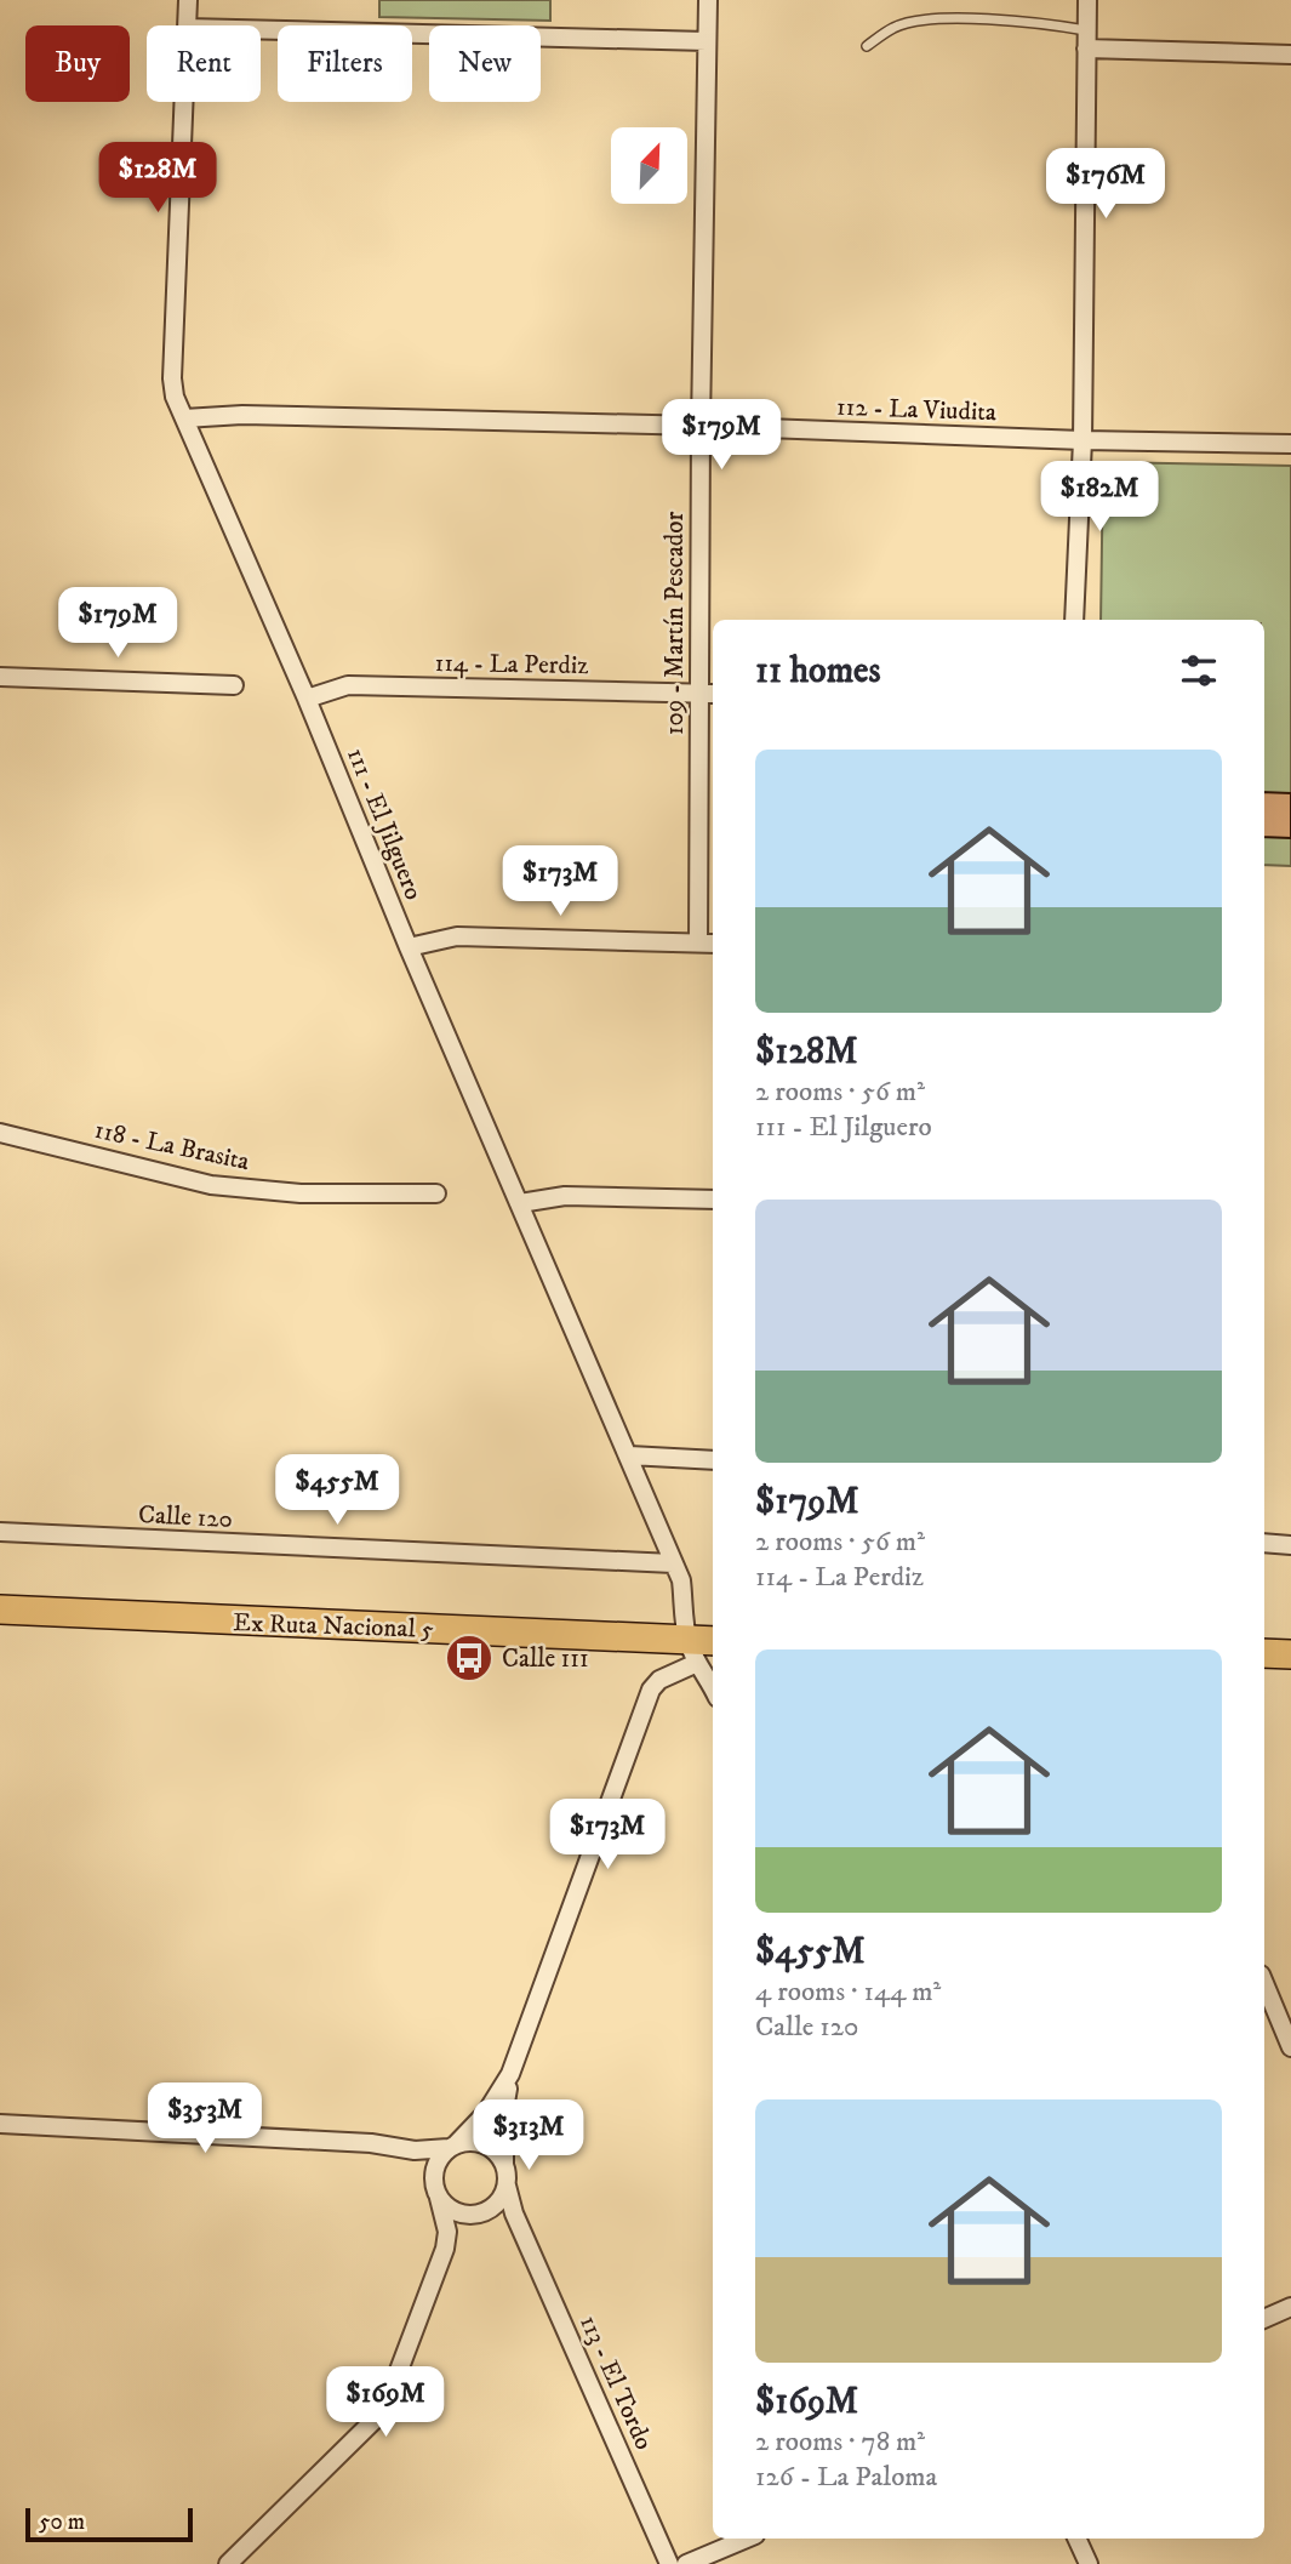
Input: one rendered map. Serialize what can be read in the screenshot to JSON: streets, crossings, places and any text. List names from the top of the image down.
{
  "streets": {
    "main road": ["Ex Ruta Nacional 5"],
    "street": [
      "112 - La Viudita",
      "109 - Martín Pescador",
      "114 - La Perdiz",
      "111 - El Jilguero",
      "118 - La Brasita",
      "Calle 120",
      "113 - El Tordo"
    ]
  },
  "crossings": [
    ["112 - La Viudita", "109 - Martín Pescador"],
    ["112 - La Viudita", "111 - El Jilguero"],
    ["109 - Martín Pescador", "114 - La Perdiz"],
    ["114 - La Perdiz", "111 - El Jilguero"],
    ["111 - El Jilguero", "Calle 120"],
    ["111 - El Jilguero", "Ex Ruta Nacional 5"]
  ],
  "places": {
    "bus stop": ["Calle 111"]
  },
  "scale_bar": "50 m",
  "north": "top right",
  "page": {
    "chip": [
      "Buy",
      "Rent",
      "Filters",
      "New"
    ],
    "price": [
      "$128M",
      "$176M",
      "$179M",
      "$182M",
      "$179M",
      "$173M",
      "$455M",
      "$173M",
      "$353M",
      "$313M",
      "$169M"
    ],
    "heading": "11 homes",
    "list": [
      {
        "name": "$128M",
        "note": "2 rooms · 56 m² · 111 - El Jilguero"
      },
      {
        "name": "$179M",
        "note": "2 rooms · 56 m² · 114 - La Perdiz"
      },
      {
        "name": "$455M",
        "note": "4 rooms · 144 m² · Calle 120"
      },
      {
        "name": "$169M",
        "note": "2 rooms · 78 m² · 126 - La Paloma"
      }
    ],
    "scale": "50 m"
  }
}
